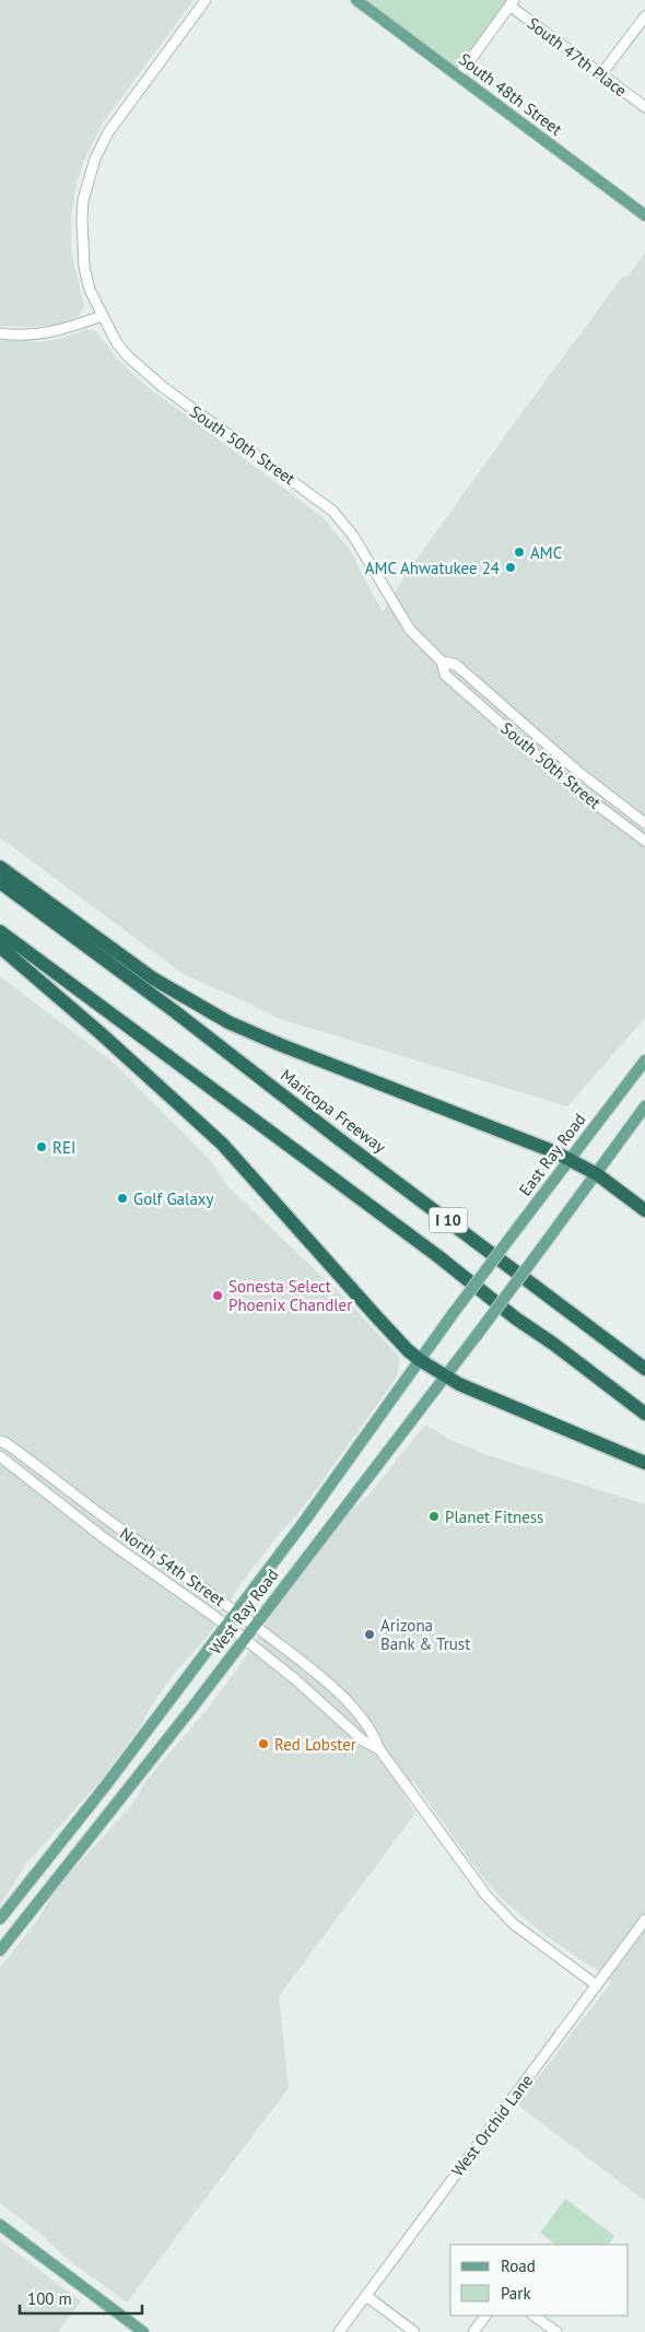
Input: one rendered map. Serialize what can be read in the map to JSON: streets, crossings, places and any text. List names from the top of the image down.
{
  "streets": {
    "highway": ["Maricopa Freeway", "I 10"],
    "main road": ["South 48th Street", "East Ray Road", "West Ray Road"],
    "street": [
      "South 47th Place",
      "South 50th Street",
      "North 54th Street",
      "West Orchid Lane"
    ]
  },
  "crossings": [
    ["East Ray Road", "West Ray Road"],
    ["North 54th Street", "West Ray Road"],
    ["North 54th Street", "West Orchid Lane"]
  ],
  "places": [
    "AMC",
    "AMC Ahwatukee 24",
    "REI",
    "Golf Galaxy",
    "Sonesta Select Phoenix Chandler",
    "Planet Fitness",
    "Arizona Bank & Trust",
    "Red Lobster"
  ],
  "legend": ["Road", "Park"],
  "scale_bar": "100 m"
}
